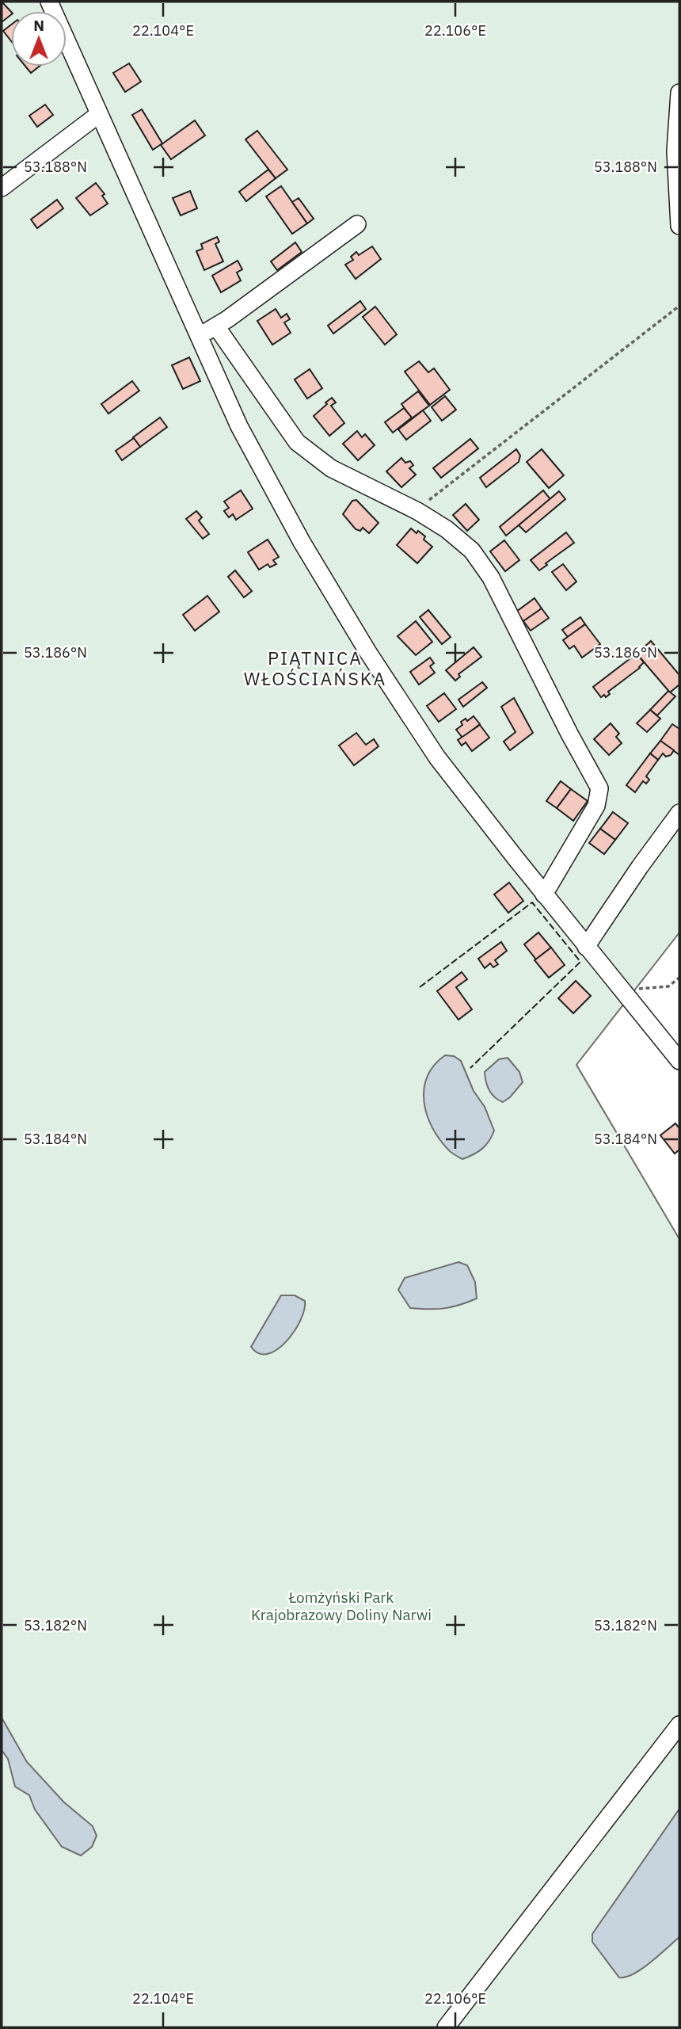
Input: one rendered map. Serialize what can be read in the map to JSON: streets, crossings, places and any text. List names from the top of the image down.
{
  "districts": ["PIĄTNICA WŁOŚCIAŃSKA"],
  "parks": ["Łomżyński Park Krajobrazowy Doliny Narwi"],
  "north": "top",
  "coordinates": [
    "22.104°E",
    "22.106°E",
    "53.188°N",
    "53.186°N",
    "53.184°N",
    "53.182°N"
  ]
}
